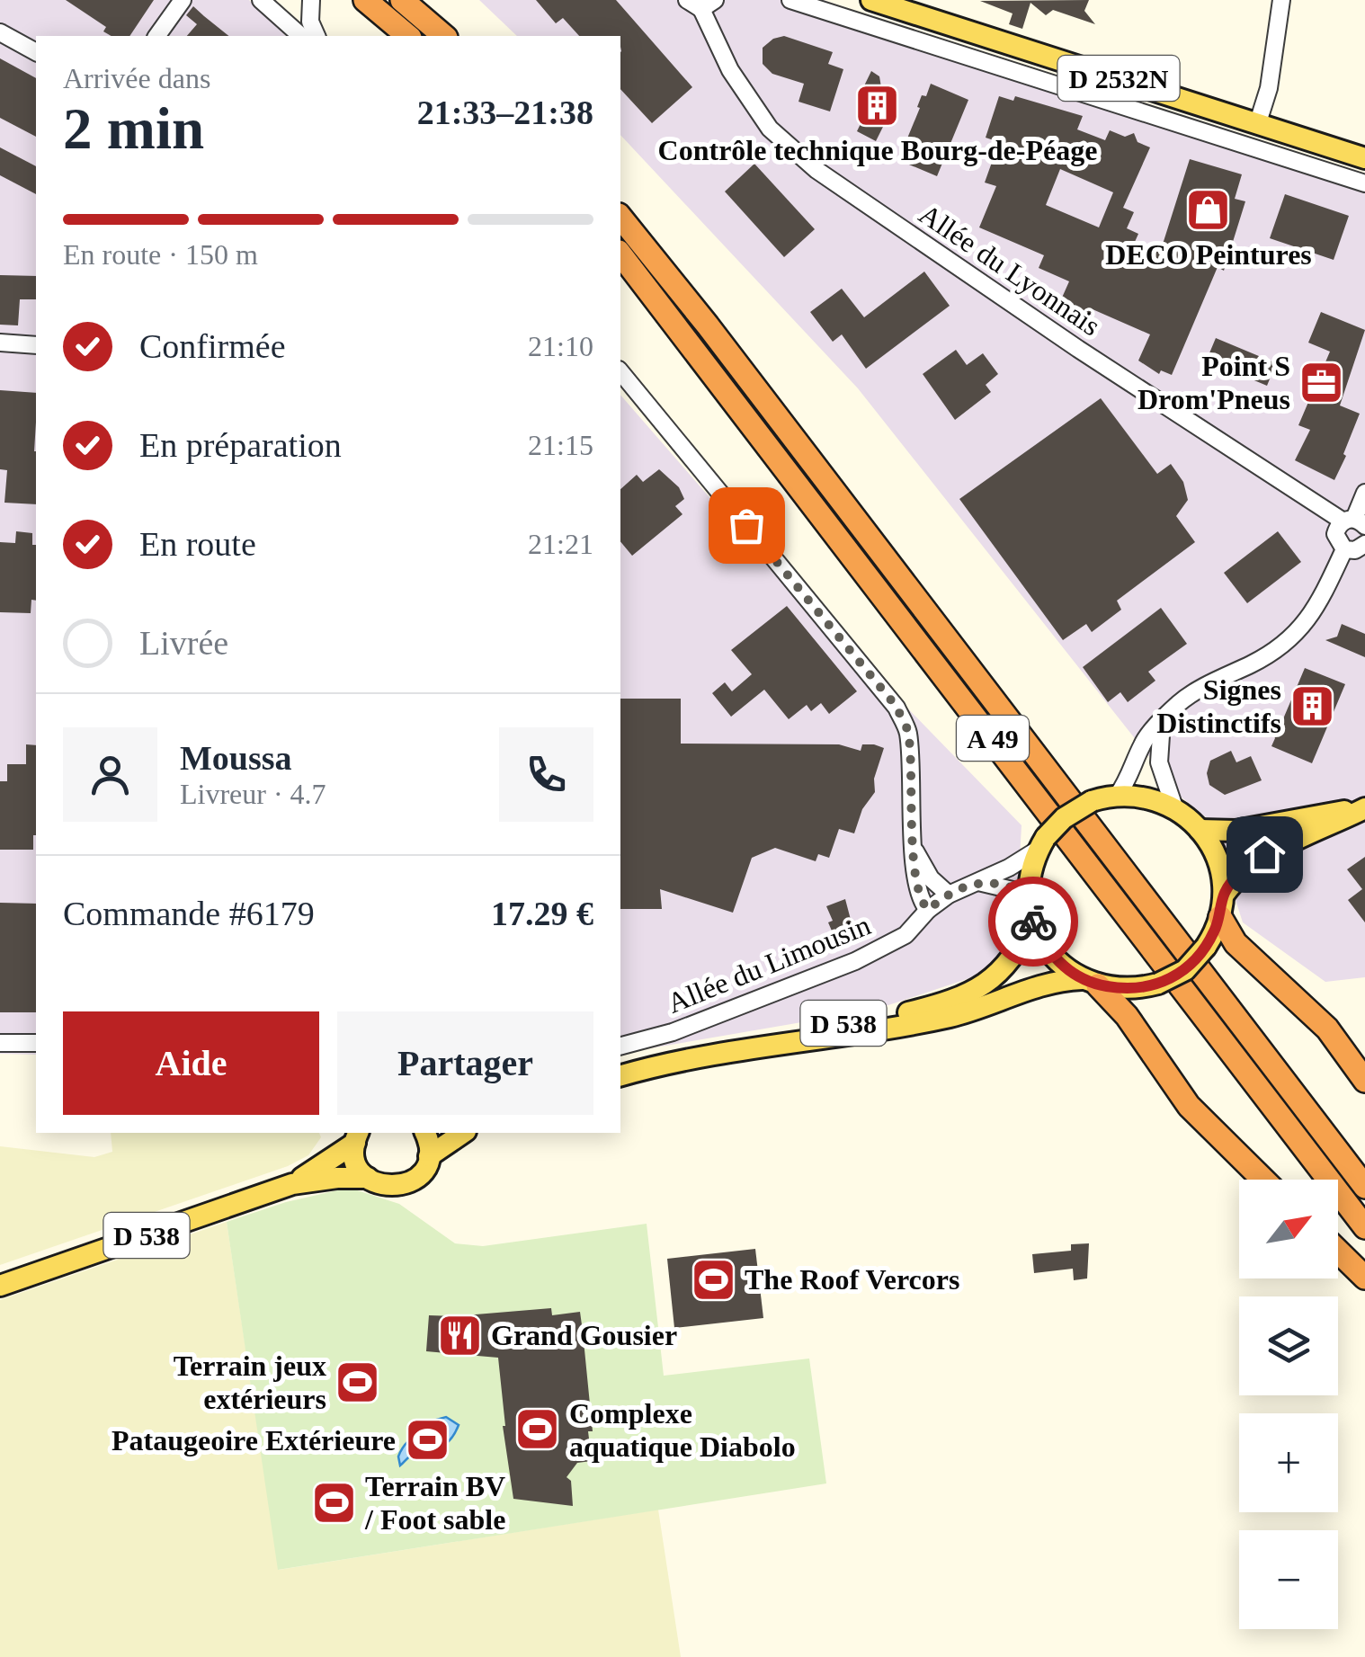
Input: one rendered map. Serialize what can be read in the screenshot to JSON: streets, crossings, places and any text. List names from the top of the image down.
{
  "streets": {
    "highway": ["A 49"],
    "main road": ["D 2532N", "D 538"],
    "street": ["Allée du Lyonnais", "Allée du Limousin"]
  },
  "crossings": [
    ["Allée du Limousin", "D 538"]
  ],
  "places": {
    "building": ["Contrôle technique Bourg-de-Péage", "Signes Distinctifs"],
    "shop": ["DECO Peintures"],
    "office": ["Point S Drom'Pneus"],
    "sports": [
      "The Roof Vercors",
      "Terrain jeux extérieurs",
      "Complexe aquatique Diabolo",
      "Pataugeoire Extérieure",
      "Terrain BV / Foot sable"
    ],
    "restaurant": ["Grand Gousier"]
  },
  "north": "top right",
  "page": {
    "heading": ["2 min", "Arrivée dans", "21:33–21:38"],
    "panel": [
      "Moussa",
      "Livreur · 4.7",
      "Commande #6179",
      "17.29 €"
    ],
    "bar": "En route · 150 m",
    "list": [
      ["Confirmée", "21:10"],
      ["En préparation", "21:15"],
      ["En route", "21:21"],
      "Livrée"
    ],
    "buttons": ["Aide", "Partager"],
    "map_buttons": ["+", "−"]
  }
}
